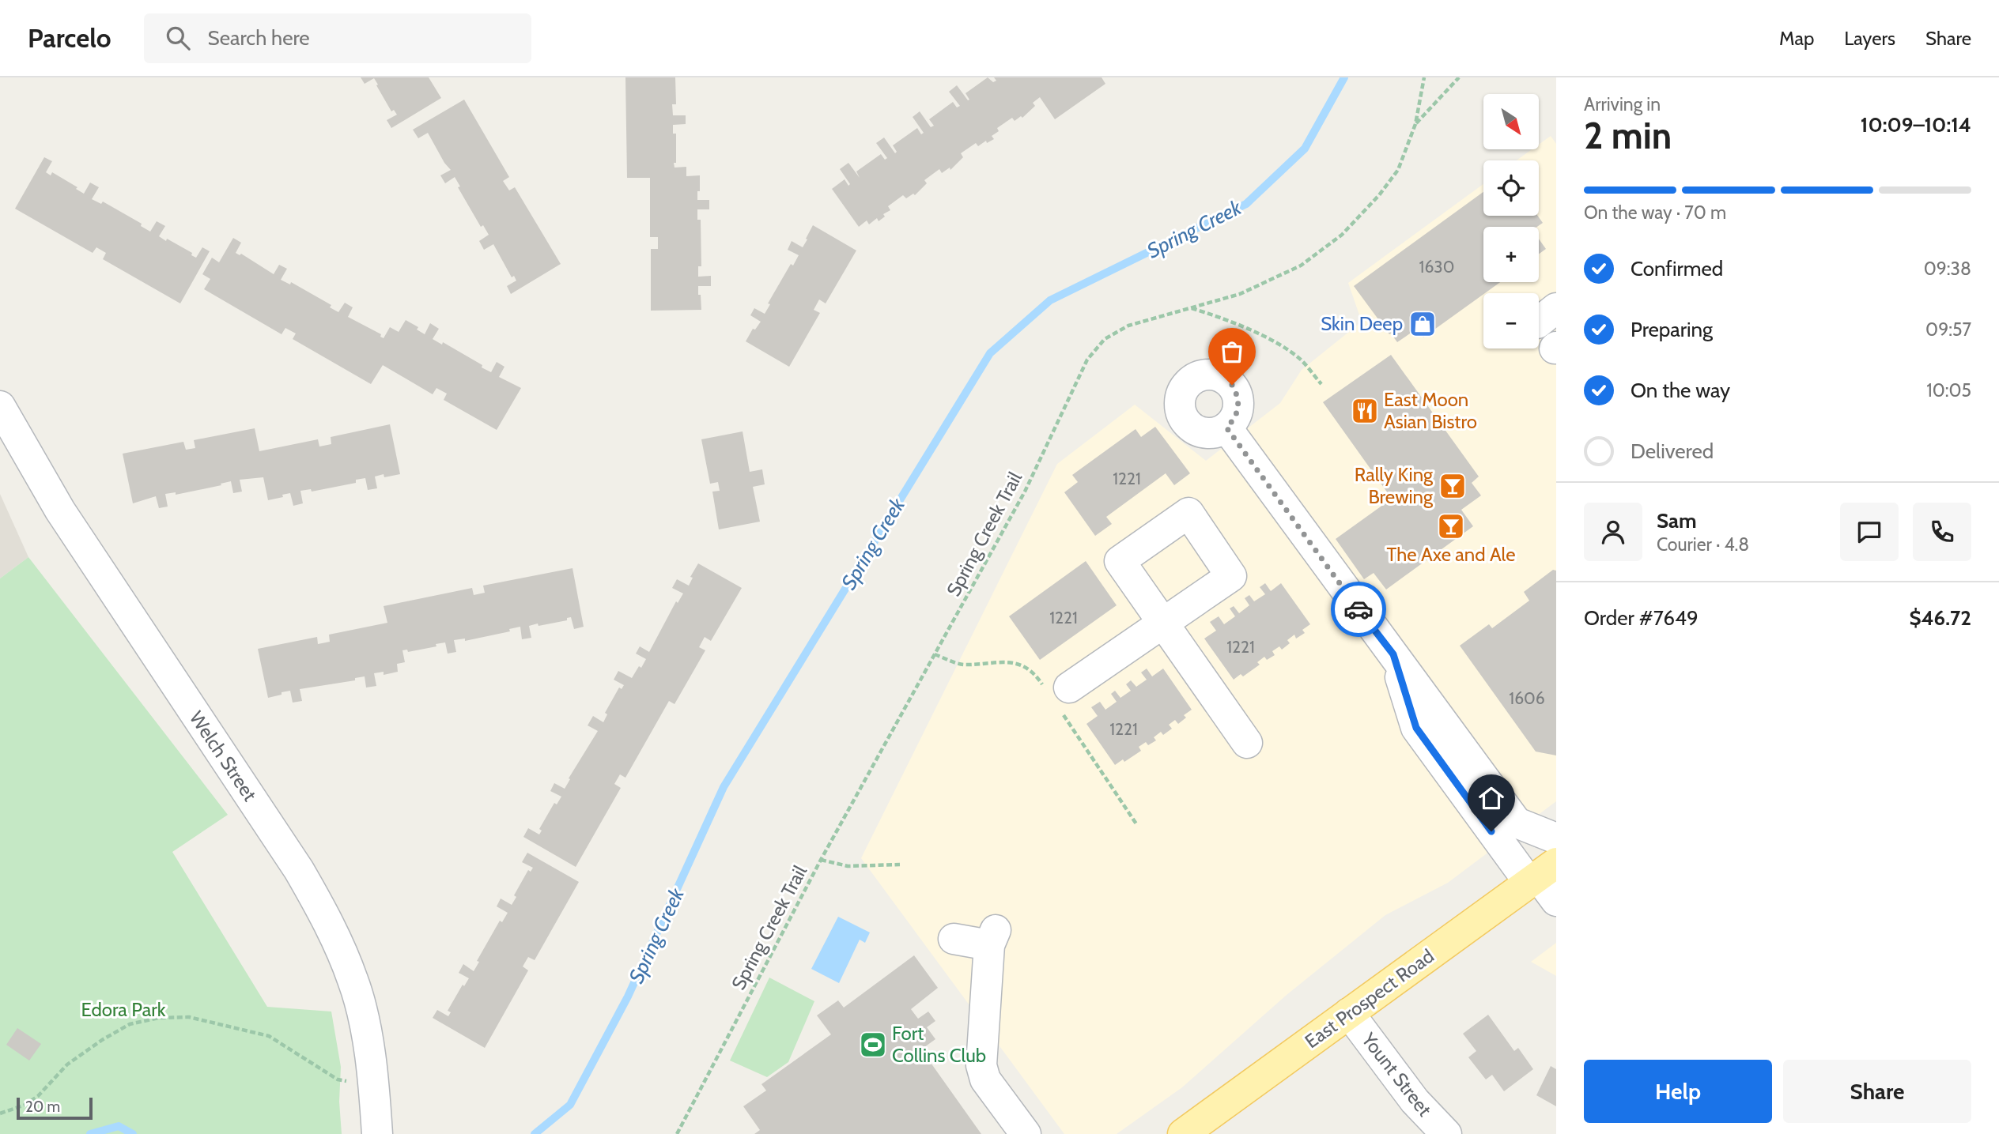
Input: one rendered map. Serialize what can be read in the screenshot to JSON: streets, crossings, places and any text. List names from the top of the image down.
{
  "streets": {
    "main road": ["East Prospect Road"],
    "street": ["Welch Street", "Yount Street"],
    "path": ["Spring Creek Trail"]
  },
  "crossings": [
    ["East Prospect Road", "Yount Street"]
  ],
  "water": ["Spring Creek"],
  "parks": ["Edora Park"],
  "places": {
    "shop": ["Skin Deep"],
    "restaurant": ["East Moon Asian Bistro"],
    "bar": ["Rally King Brewing", "The Axe and Ale"],
    "sports": ["Fort Collins Club"]
  },
  "house_numbers": [
    "1630",
    "1221",
    "1221",
    "1221",
    "1606",
    "1221"
  ],
  "scale_bar": "20 m",
  "north": "bottom right",
  "page": {
    "header": "Parcelo",
    "search": "Search here",
    "nav": ["Map", "Layers", "Share"],
    "heading": ["2 min", "Arriving in", "10:09–10:14"],
    "panel": [
      "Sam",
      "Courier · 4.8",
      "Order #7649",
      "$46.72"
    ],
    "map_buttons": ["+", "−"],
    "bar": "On the way · 70 m",
    "list": [
      ["Confirmed", "09:38"],
      ["Preparing", "09:57"],
      ["On the way", "10:05"],
      "Delivered"
    ],
    "buttons": ["Help", "Share"],
    "scale": "20 m"
  }
}
